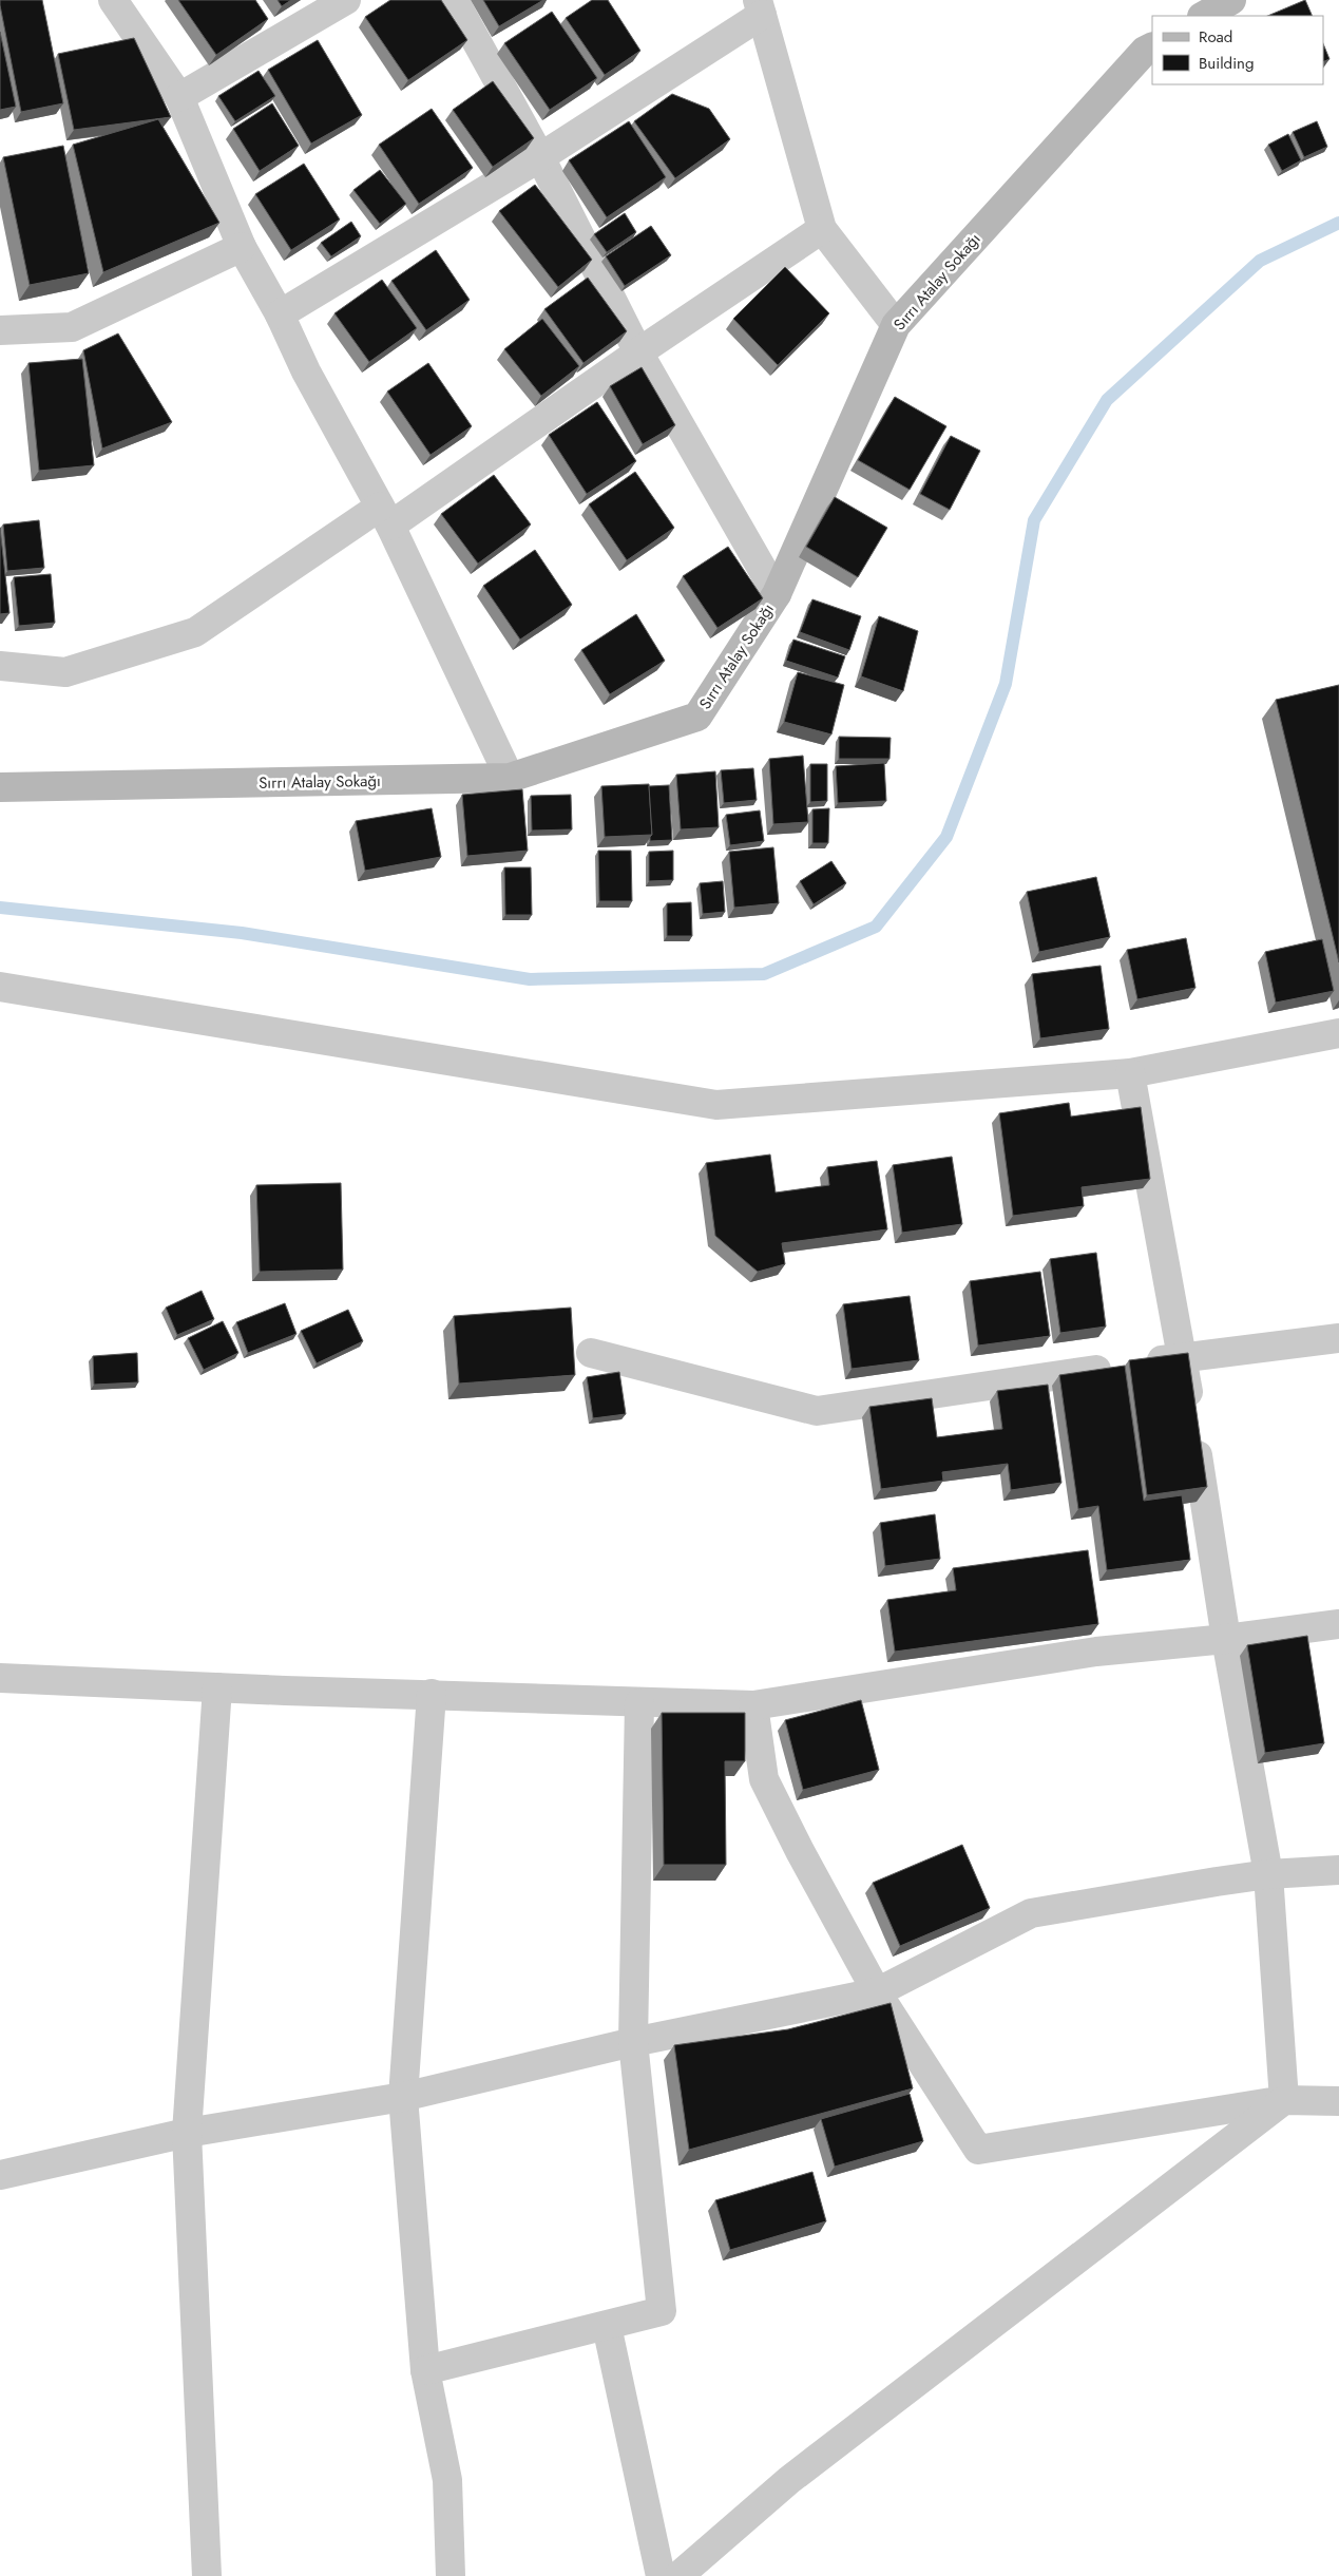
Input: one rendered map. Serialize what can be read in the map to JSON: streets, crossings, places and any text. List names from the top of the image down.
{
  "streets": {
    "main road": ["Sırrı Atalay Sokağı"]
  },
  "legend": ["Road", "Building"]
}
